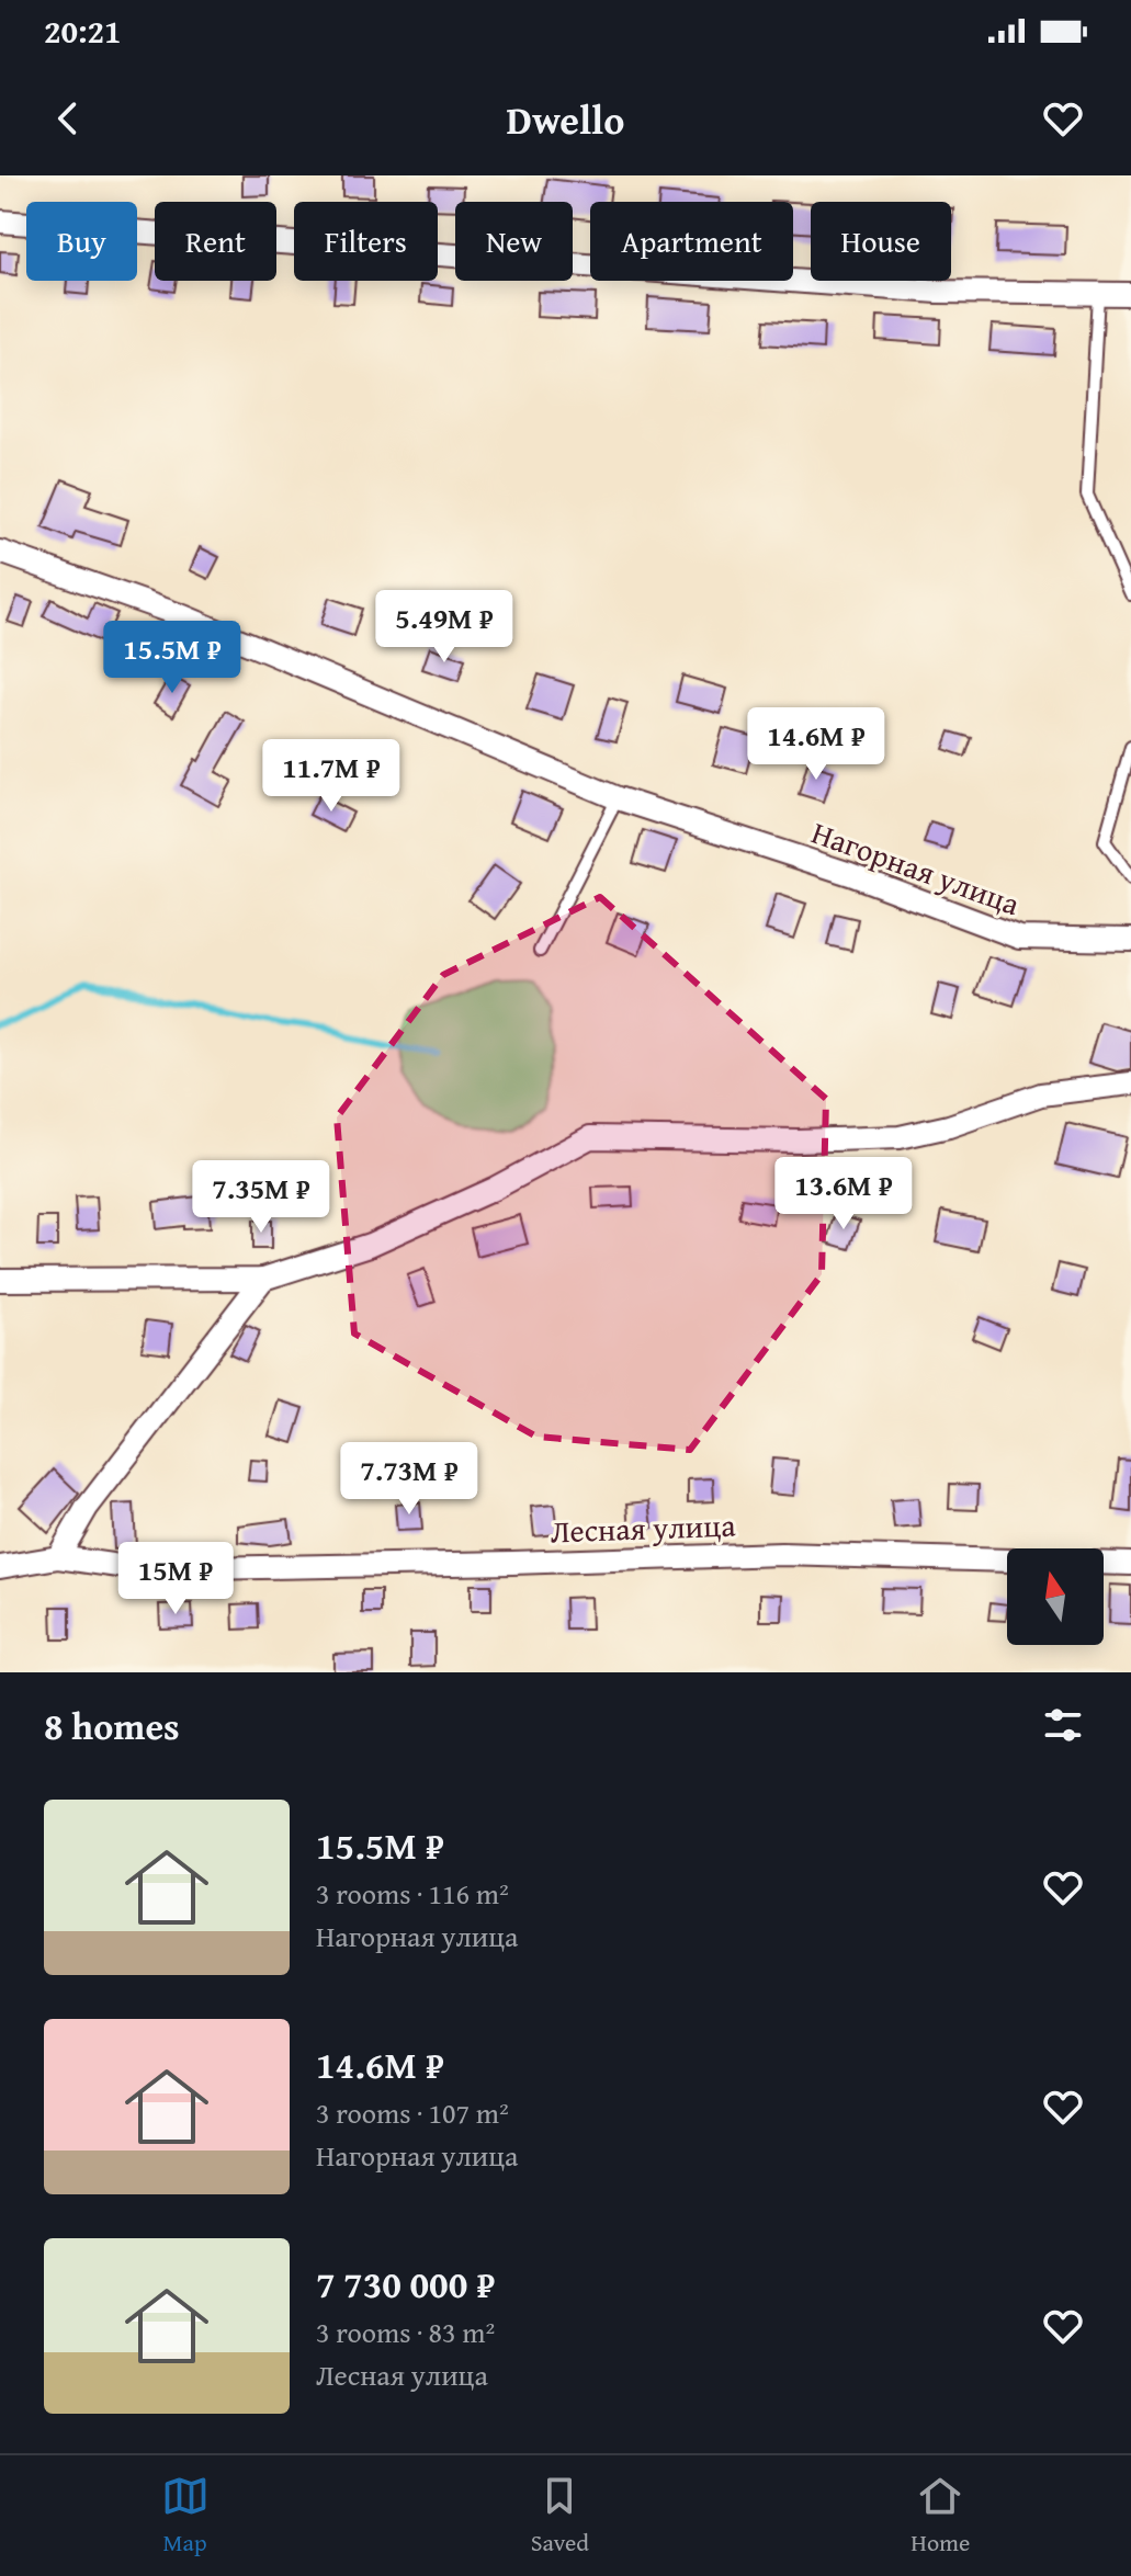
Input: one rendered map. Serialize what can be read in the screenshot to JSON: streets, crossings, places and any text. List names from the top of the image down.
{
  "streets": {
    "street": ["Нагорная улица", "Лесная улица"]
  },
  "north": "top",
  "page": {
    "status": "20:21",
    "header": "Dwello",
    "chip": [
      "Buy",
      "Rent",
      "Filters",
      "New",
      "Apartment",
      "House"
    ],
    "price": [
      "5.49M ₽",
      "15.5M ₽",
      "14.6M ₽",
      "11.7M ₽",
      "13.6M ₽",
      "7.35M ₽",
      "7.73M ₽",
      "15M ₽"
    ],
    "heading": "8 homes",
    "list": [
      {
        "name": "15.5M ₽",
        "note": "3 rooms · 116 m² · Нагорная улица"
      },
      {
        "name": "14.6M ₽",
        "note": "3 rooms · 107 m² · Нагорная улица"
      },
      {
        "name": "7 730 000 ₽",
        "note": "3 rooms · 83 m² · Лесная улица"
      }
    ],
    "tabs": ["Map", "Saved", "Home"]
  }
}
